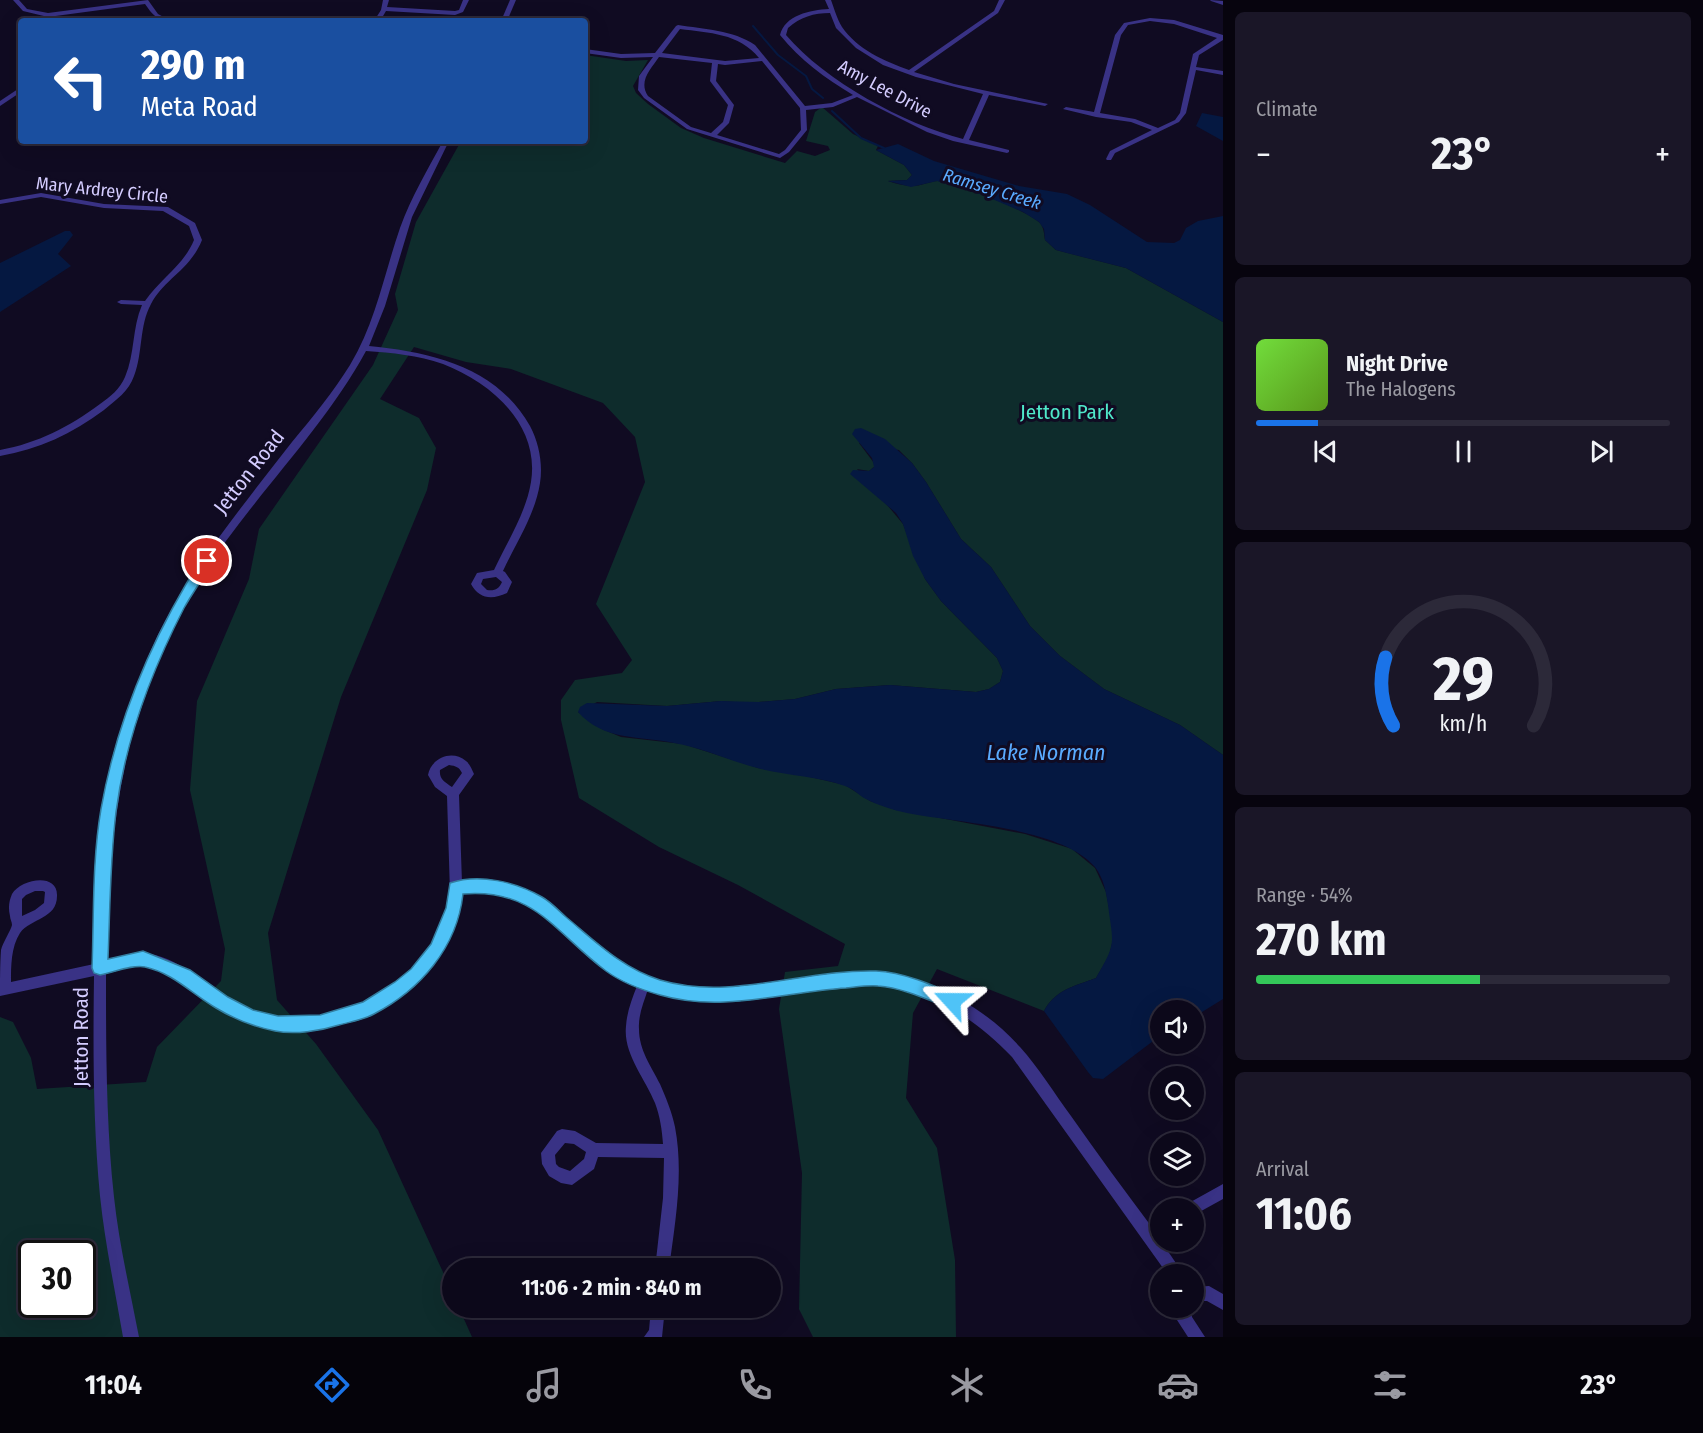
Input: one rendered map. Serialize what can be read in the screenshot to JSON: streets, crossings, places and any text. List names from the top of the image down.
{
  "streets": {
    "street": ["Amy Lee Drive", "Mary Ardrey Circle", "Jetton Road"]
  },
  "water": ["Ramsey Creek", "Lake Norman"],
  "parks": ["Jetton Park"],
  "page": {
    "tile": [
      "Climate",
      ["Range · 54%", "270 km"],
      ["Arrival", "11:06"]
    ],
    "turn": ["290 m", "Meta Road"],
    "heat": ["−", "23°", "+"],
    "song": ["Night Drive", "The Halogens"],
    "map_buttons": ["+", "−"],
    "limit": "30",
    "trip": "11:06 · 2 min · 840 m",
    "tabs": ["11:04", "23°"],
    "gauge": ["29", "km/h"]
  }
}
